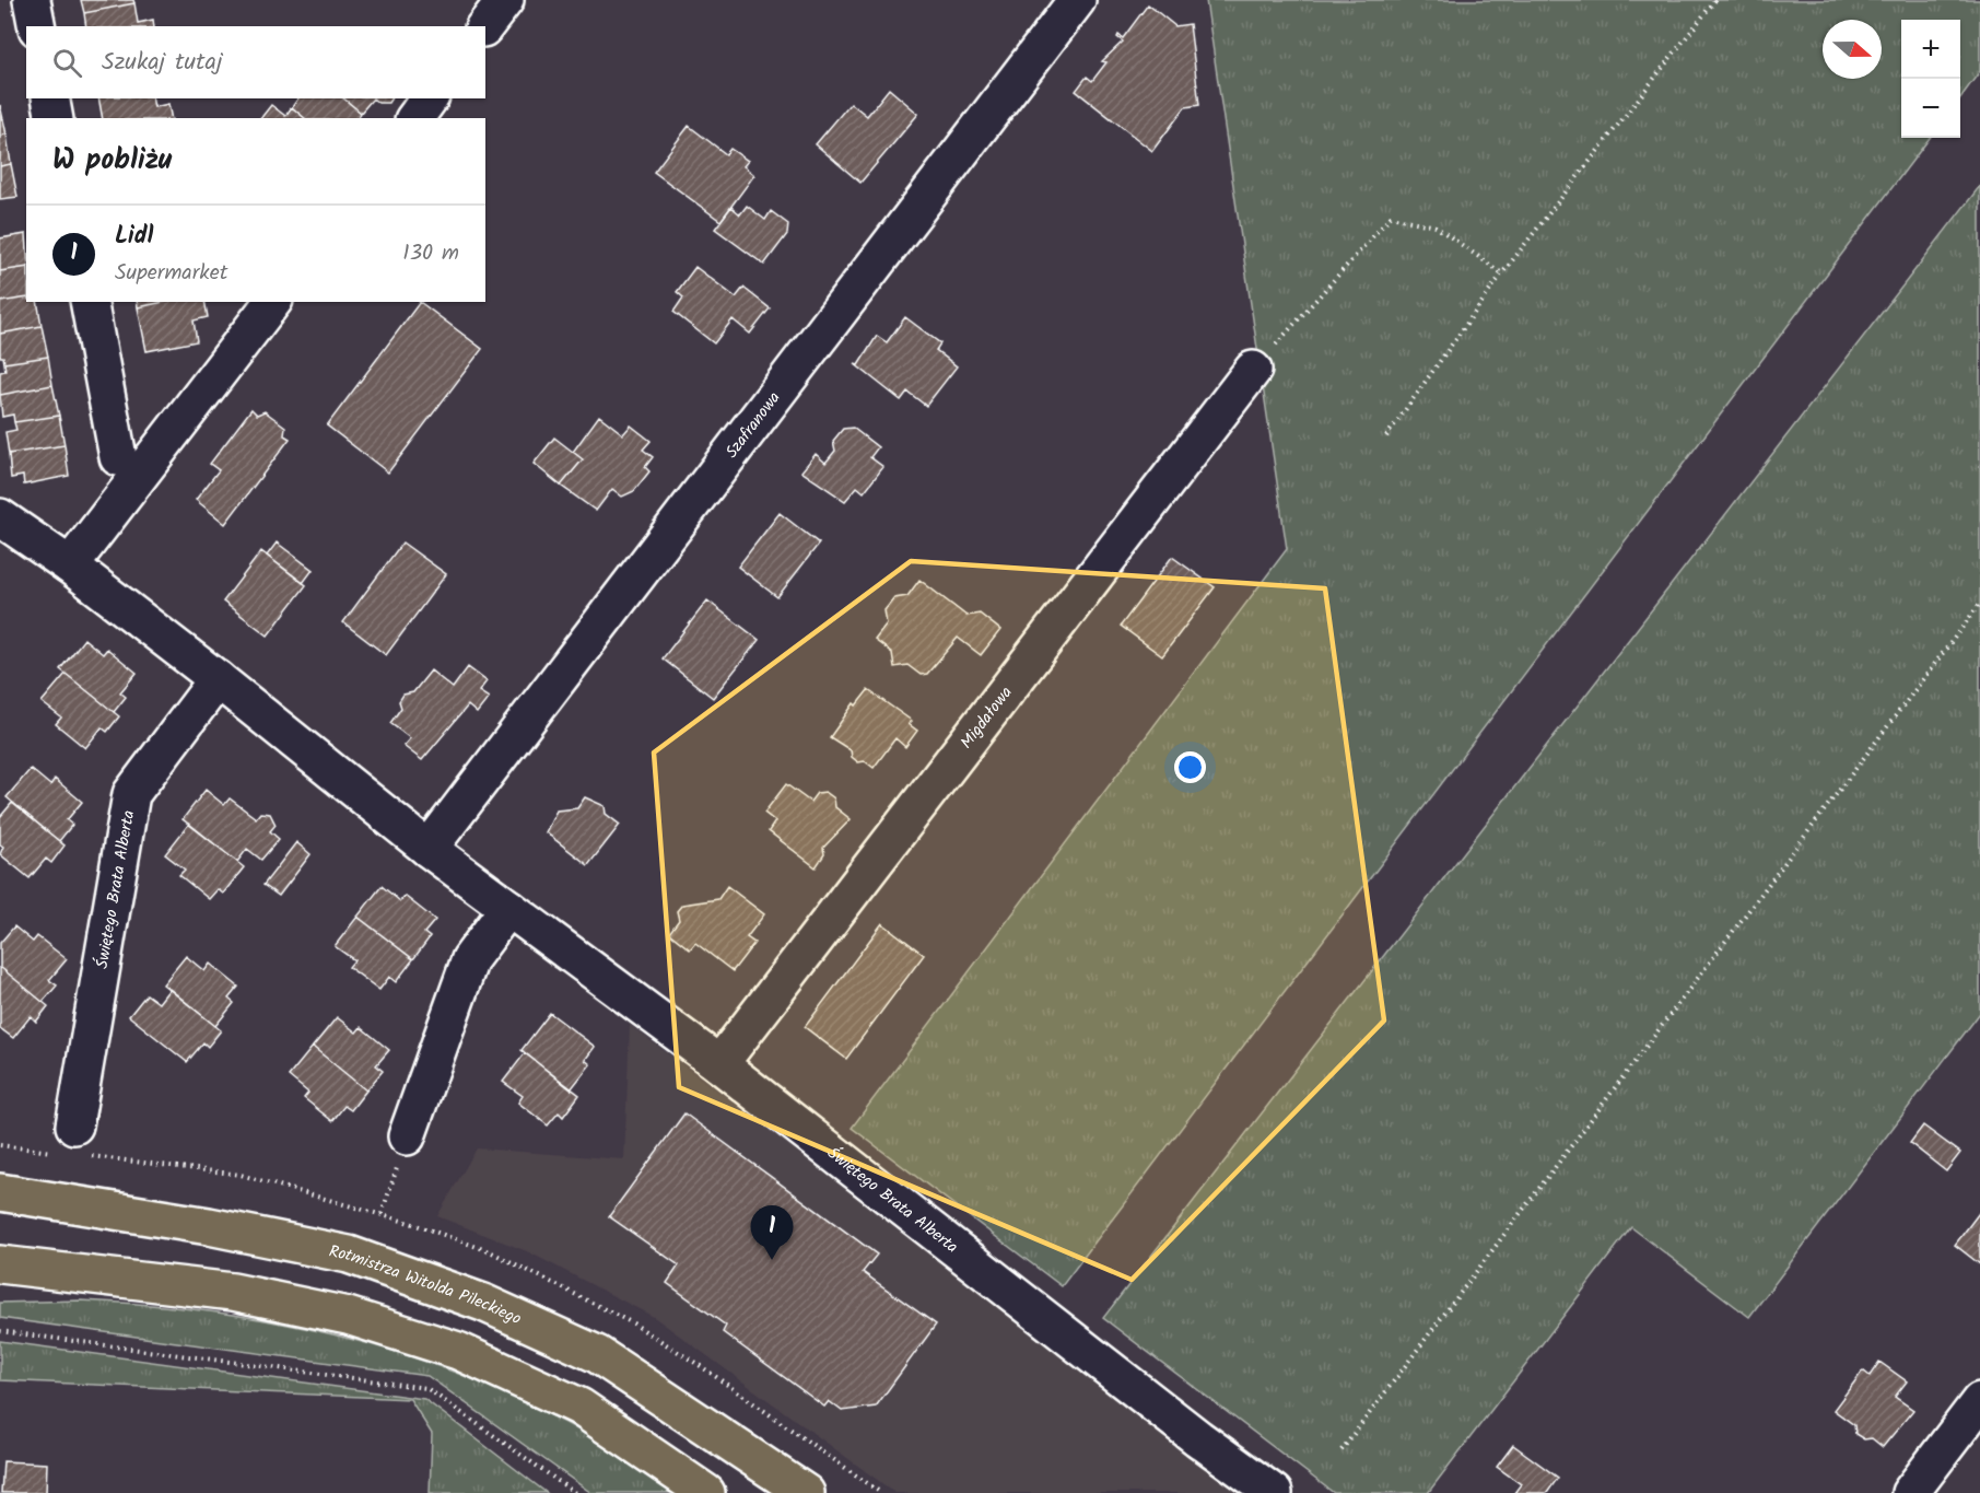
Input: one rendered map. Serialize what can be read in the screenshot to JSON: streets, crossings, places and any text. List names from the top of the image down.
{
  "streets": {
    "main road": ["Rotmistrza Witolda Pileckiego"],
    "street": ["Szafranowa", "Migdałowa", "Świętego Brata Alberta"]
  },
  "crossings": [
    ["Szafranowa", "Świętego Brata Alberta"],
    ["Migdałowa", "Świętego Brata Alberta"]
  ],
  "north": "right",
  "page": {
    "map_buttons": ["+", "−"],
    "search": "Szukaj tutaj",
    "heading": "W pobliżu",
    "list": [
      {
        "mark": "1",
        "name": "Lidl",
        "note": "Supermarket",
        "value": "130 m"
      }
    ],
    "pins": "1"
  }
}
